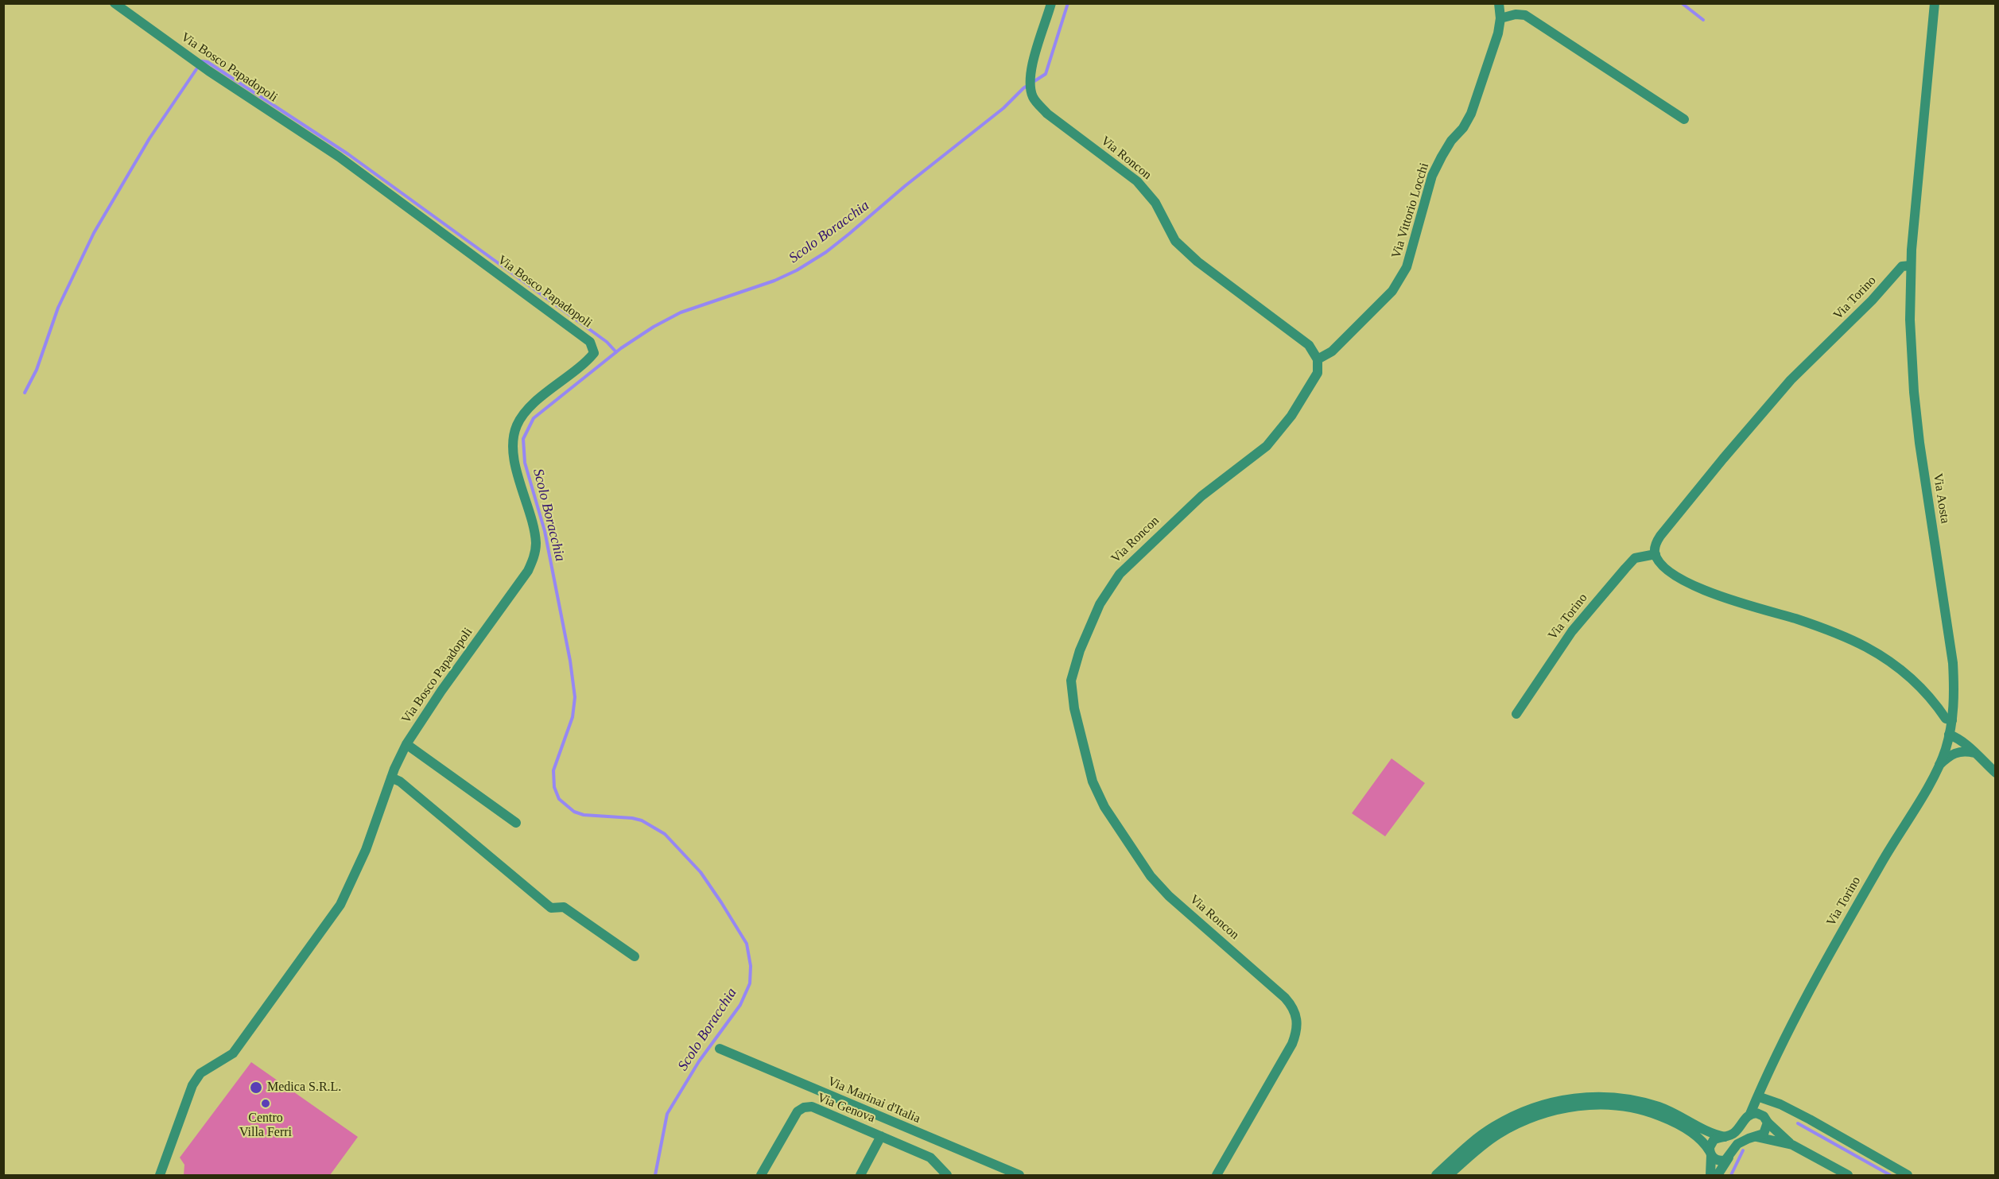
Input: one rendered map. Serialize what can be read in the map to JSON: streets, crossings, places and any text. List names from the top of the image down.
{
  "streets": {
    "street": [
      "Via Bosco Papadopoli",
      "Via Roncon",
      "Via Vittorio Locchi",
      "Via Torino",
      "Via Aosta",
      "Via Marinai d'Italia",
      "Via Genova"
    ]
  },
  "crossings": [
    ["Via Roncon", "Via Vittorio Locchi"],
    ["Via Torino", "Via Aosta"]
  ],
  "water": ["Scolo Boracchia"],
  "places": ["Medica S.R.L.", "Centro Villa Ferri"]
}
